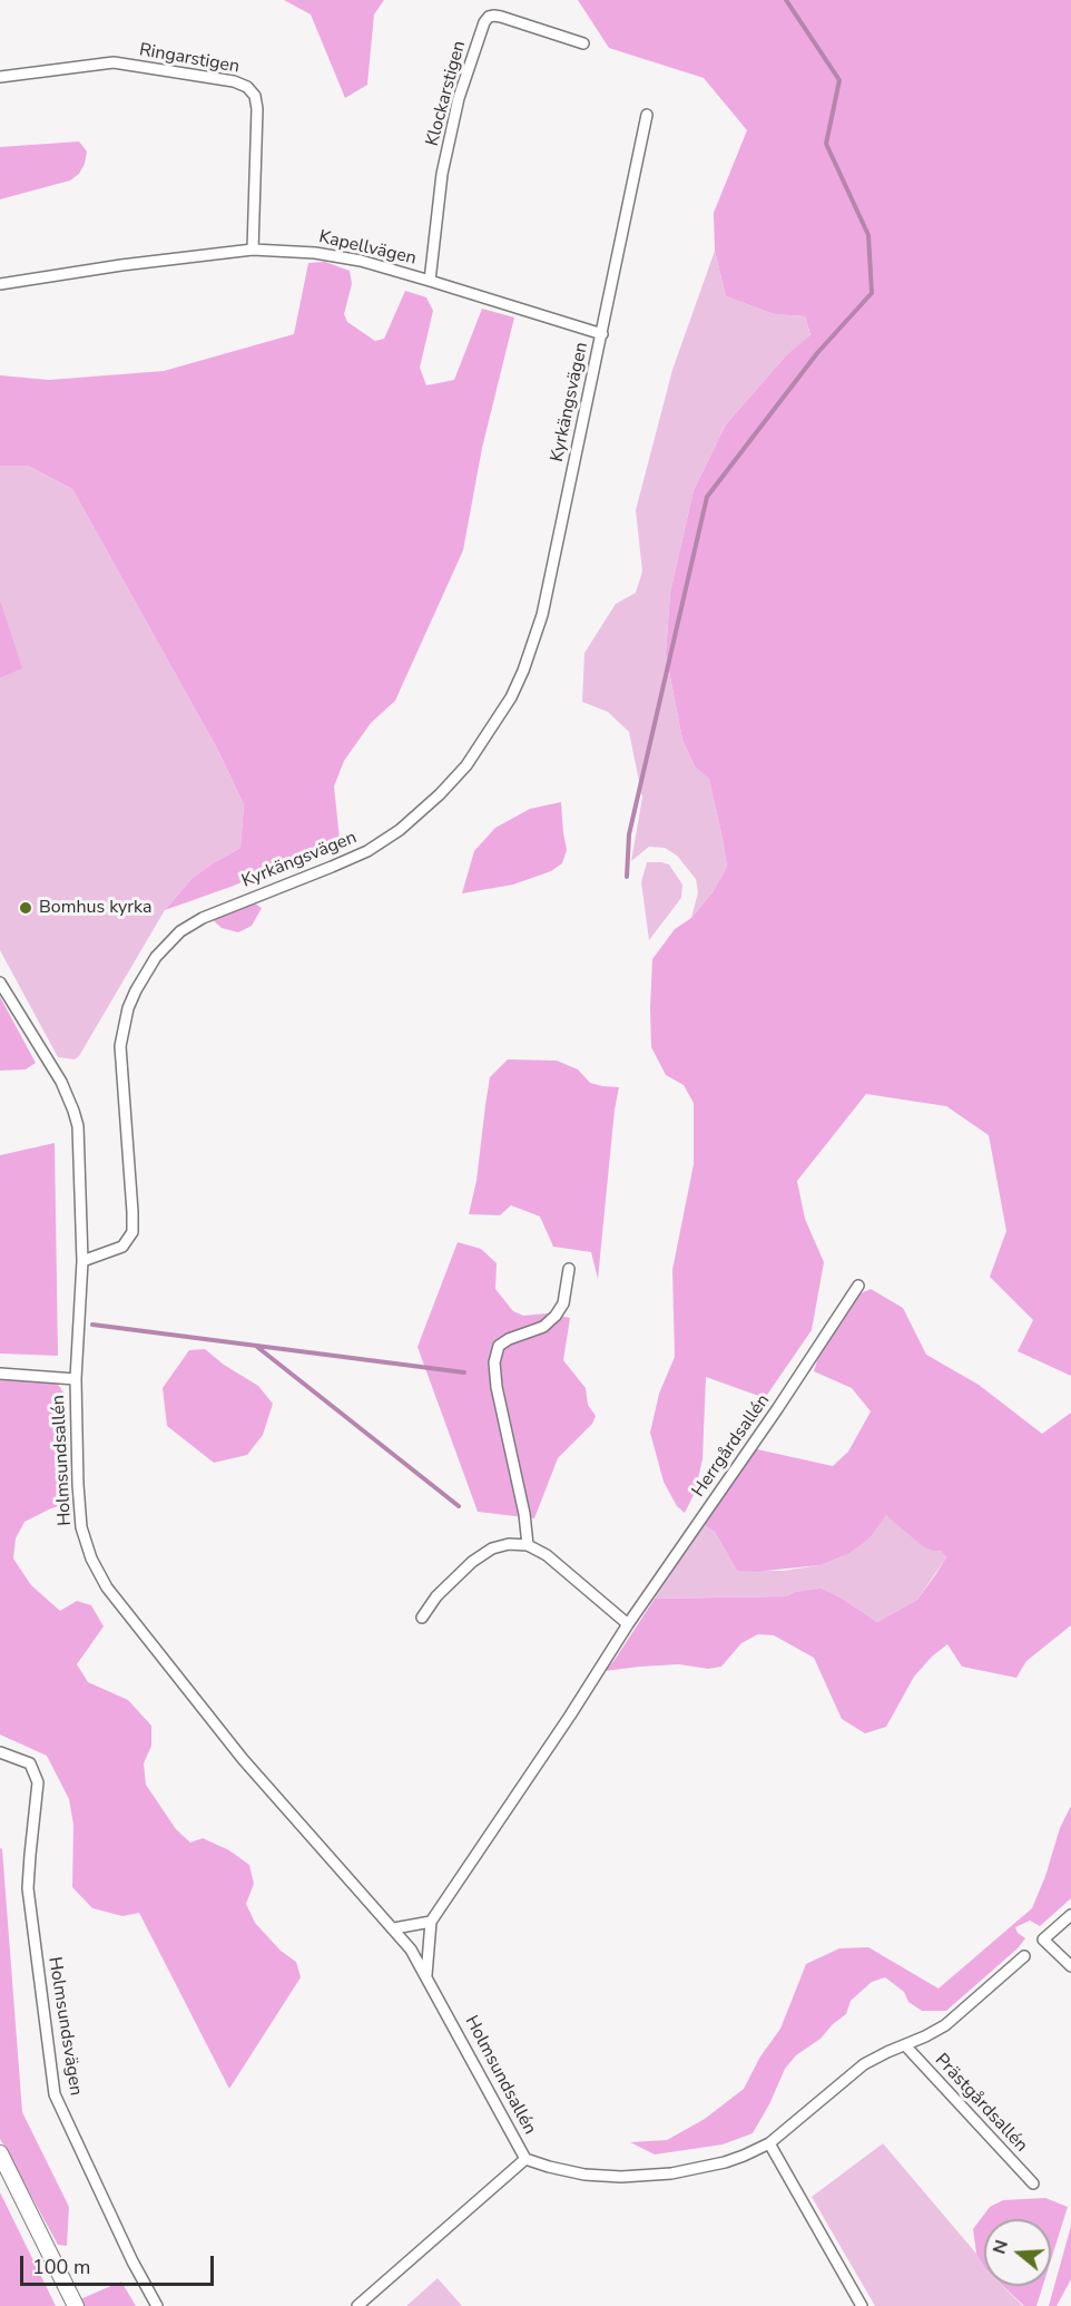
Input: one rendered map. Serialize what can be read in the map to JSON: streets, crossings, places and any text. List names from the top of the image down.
{
  "streets": {
    "street": [
      "Ringarstigen",
      "Klockarstigen",
      "Kapellvägen",
      "Kyrkängsvägen",
      "Herrgårdsallén",
      "Holmsundsallén",
      "Holmsundsvägen",
      "Prästgårdsallén"
    ]
  },
  "crossings": [
    ["Ringarstigen", "Kapellvägen"],
    ["Klockarstigen", "Kapellvägen"],
    ["Kapellvägen", "Kyrkängsvägen"],
    ["Kyrkängsvägen", "Holmsundsallén"],
    ["Holmsundsallén", "Prästgårdsallén"]
  ],
  "places": ["Bomhus kyrka"],
  "scale_bar": "100 m",
  "north": "left"
}
